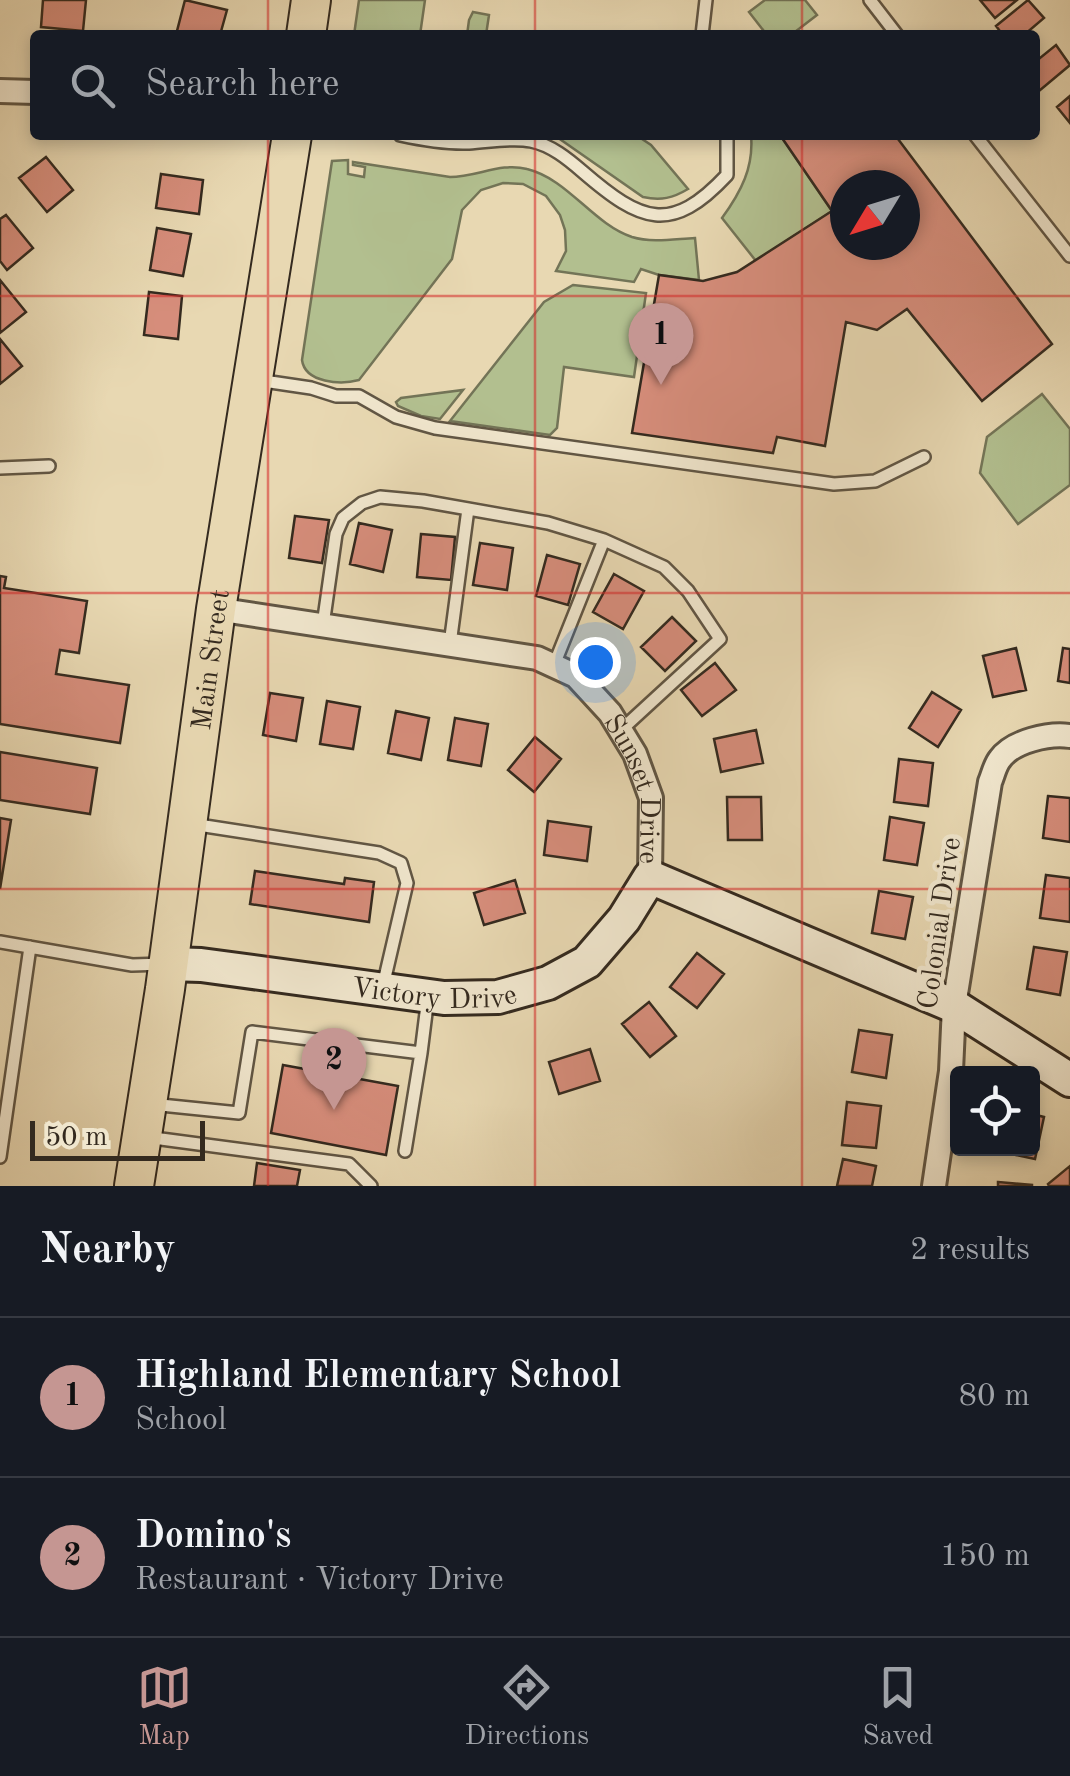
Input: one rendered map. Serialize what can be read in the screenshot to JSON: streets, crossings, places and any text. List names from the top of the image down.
{
  "streets": {
    "main road": ["Main Street"],
    "street": ["Sunset Drive", "Colonial Drive", "Victory Drive"]
  },
  "crossings": [
    ["Main Street", "Sunset Drive"],
    ["Main Street", "Victory Drive"],
    ["Sunset Drive", "Colonial Drive"],
    ["Sunset Drive", "Victory Drive"]
  ],
  "scale_bar": "50 m",
  "north": "bottom left",
  "page": {
    "search": "Search here",
    "pins": ["1", "2"],
    "scale": "50 m",
    "heading": ["Nearby", "2 results"],
    "list": [
      {
        "mark": "1",
        "name": "Highland Elementary School",
        "note": "School",
        "value": "80 m"
      },
      {
        "mark": "2",
        "name": "Domino's",
        "note": "Restaurant · Victory Drive",
        "value": "150 m"
      }
    ],
    "nav": ["Map", "Directions", "Saved"]
  }
}
